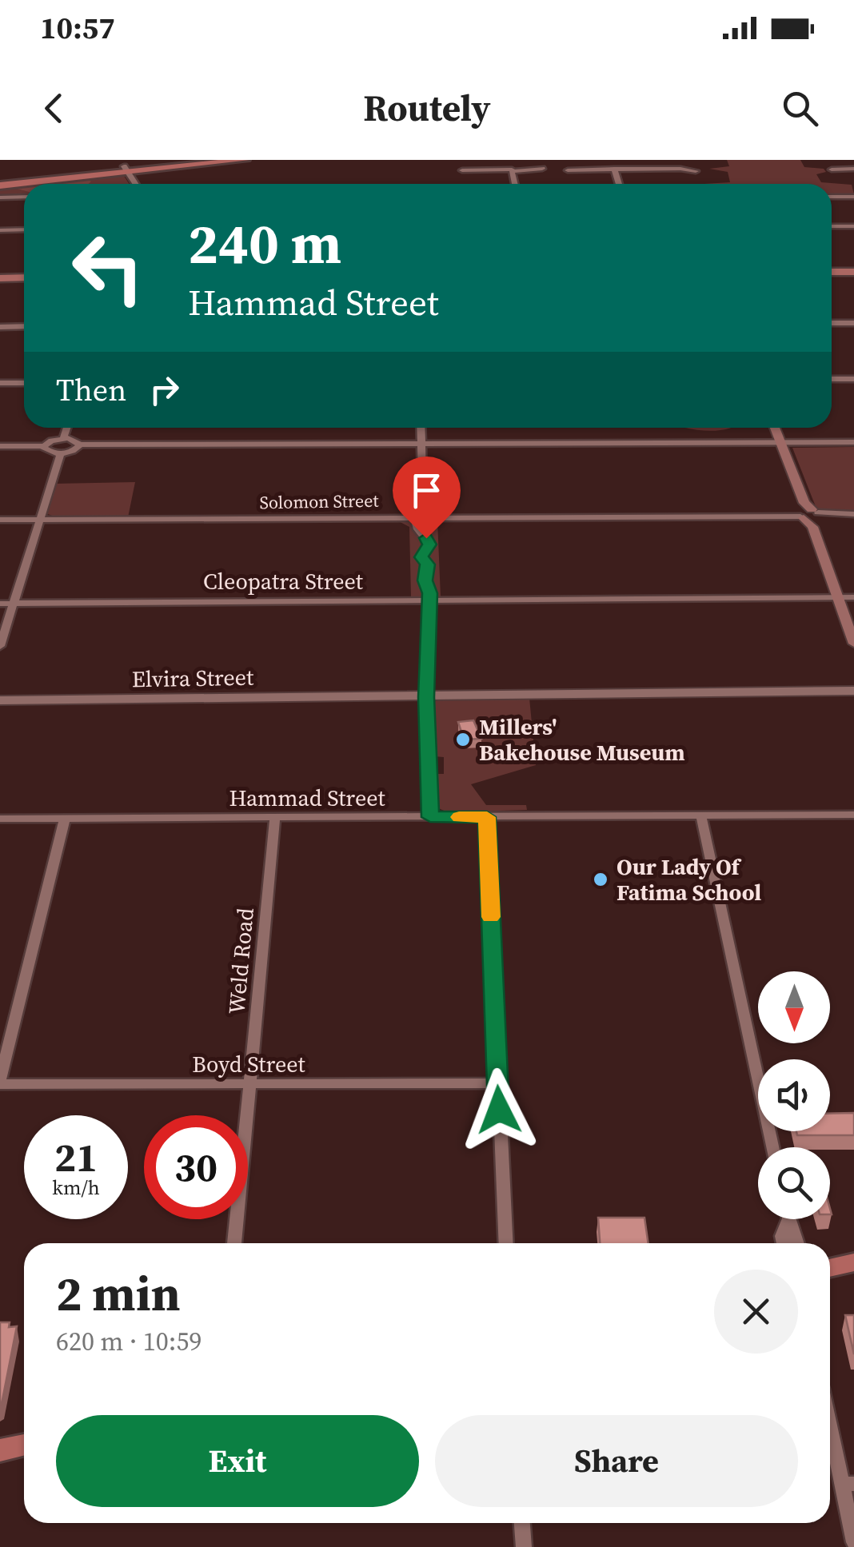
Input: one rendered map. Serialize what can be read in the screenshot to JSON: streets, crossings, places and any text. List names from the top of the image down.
{
  "streets": {
    "street": [
      "Solomon Street",
      "Cleopatra Street",
      "Elvira Street",
      "Hammad Street",
      "Weld Road",
      "Boyd Street"
    ]
  },
  "crossings": [
    ["Hammad Street", "Weld Road"],
    ["Weld Road", "Boyd Street"]
  ],
  "places": ["Millers' Bakehouse Museum", "Our Lady Of Fatima School"],
  "north": "bottom",
  "page": {
    "status": "10:57",
    "header": "Routely",
    "turn": ["240 m", "Hammad Street"],
    "then": "Then",
    "speed": "21 km/h",
    "limit": "30",
    "heading": ["2 min", "620 m · 10:59"],
    "buttons": ["Exit", "Share"]
  }
}
